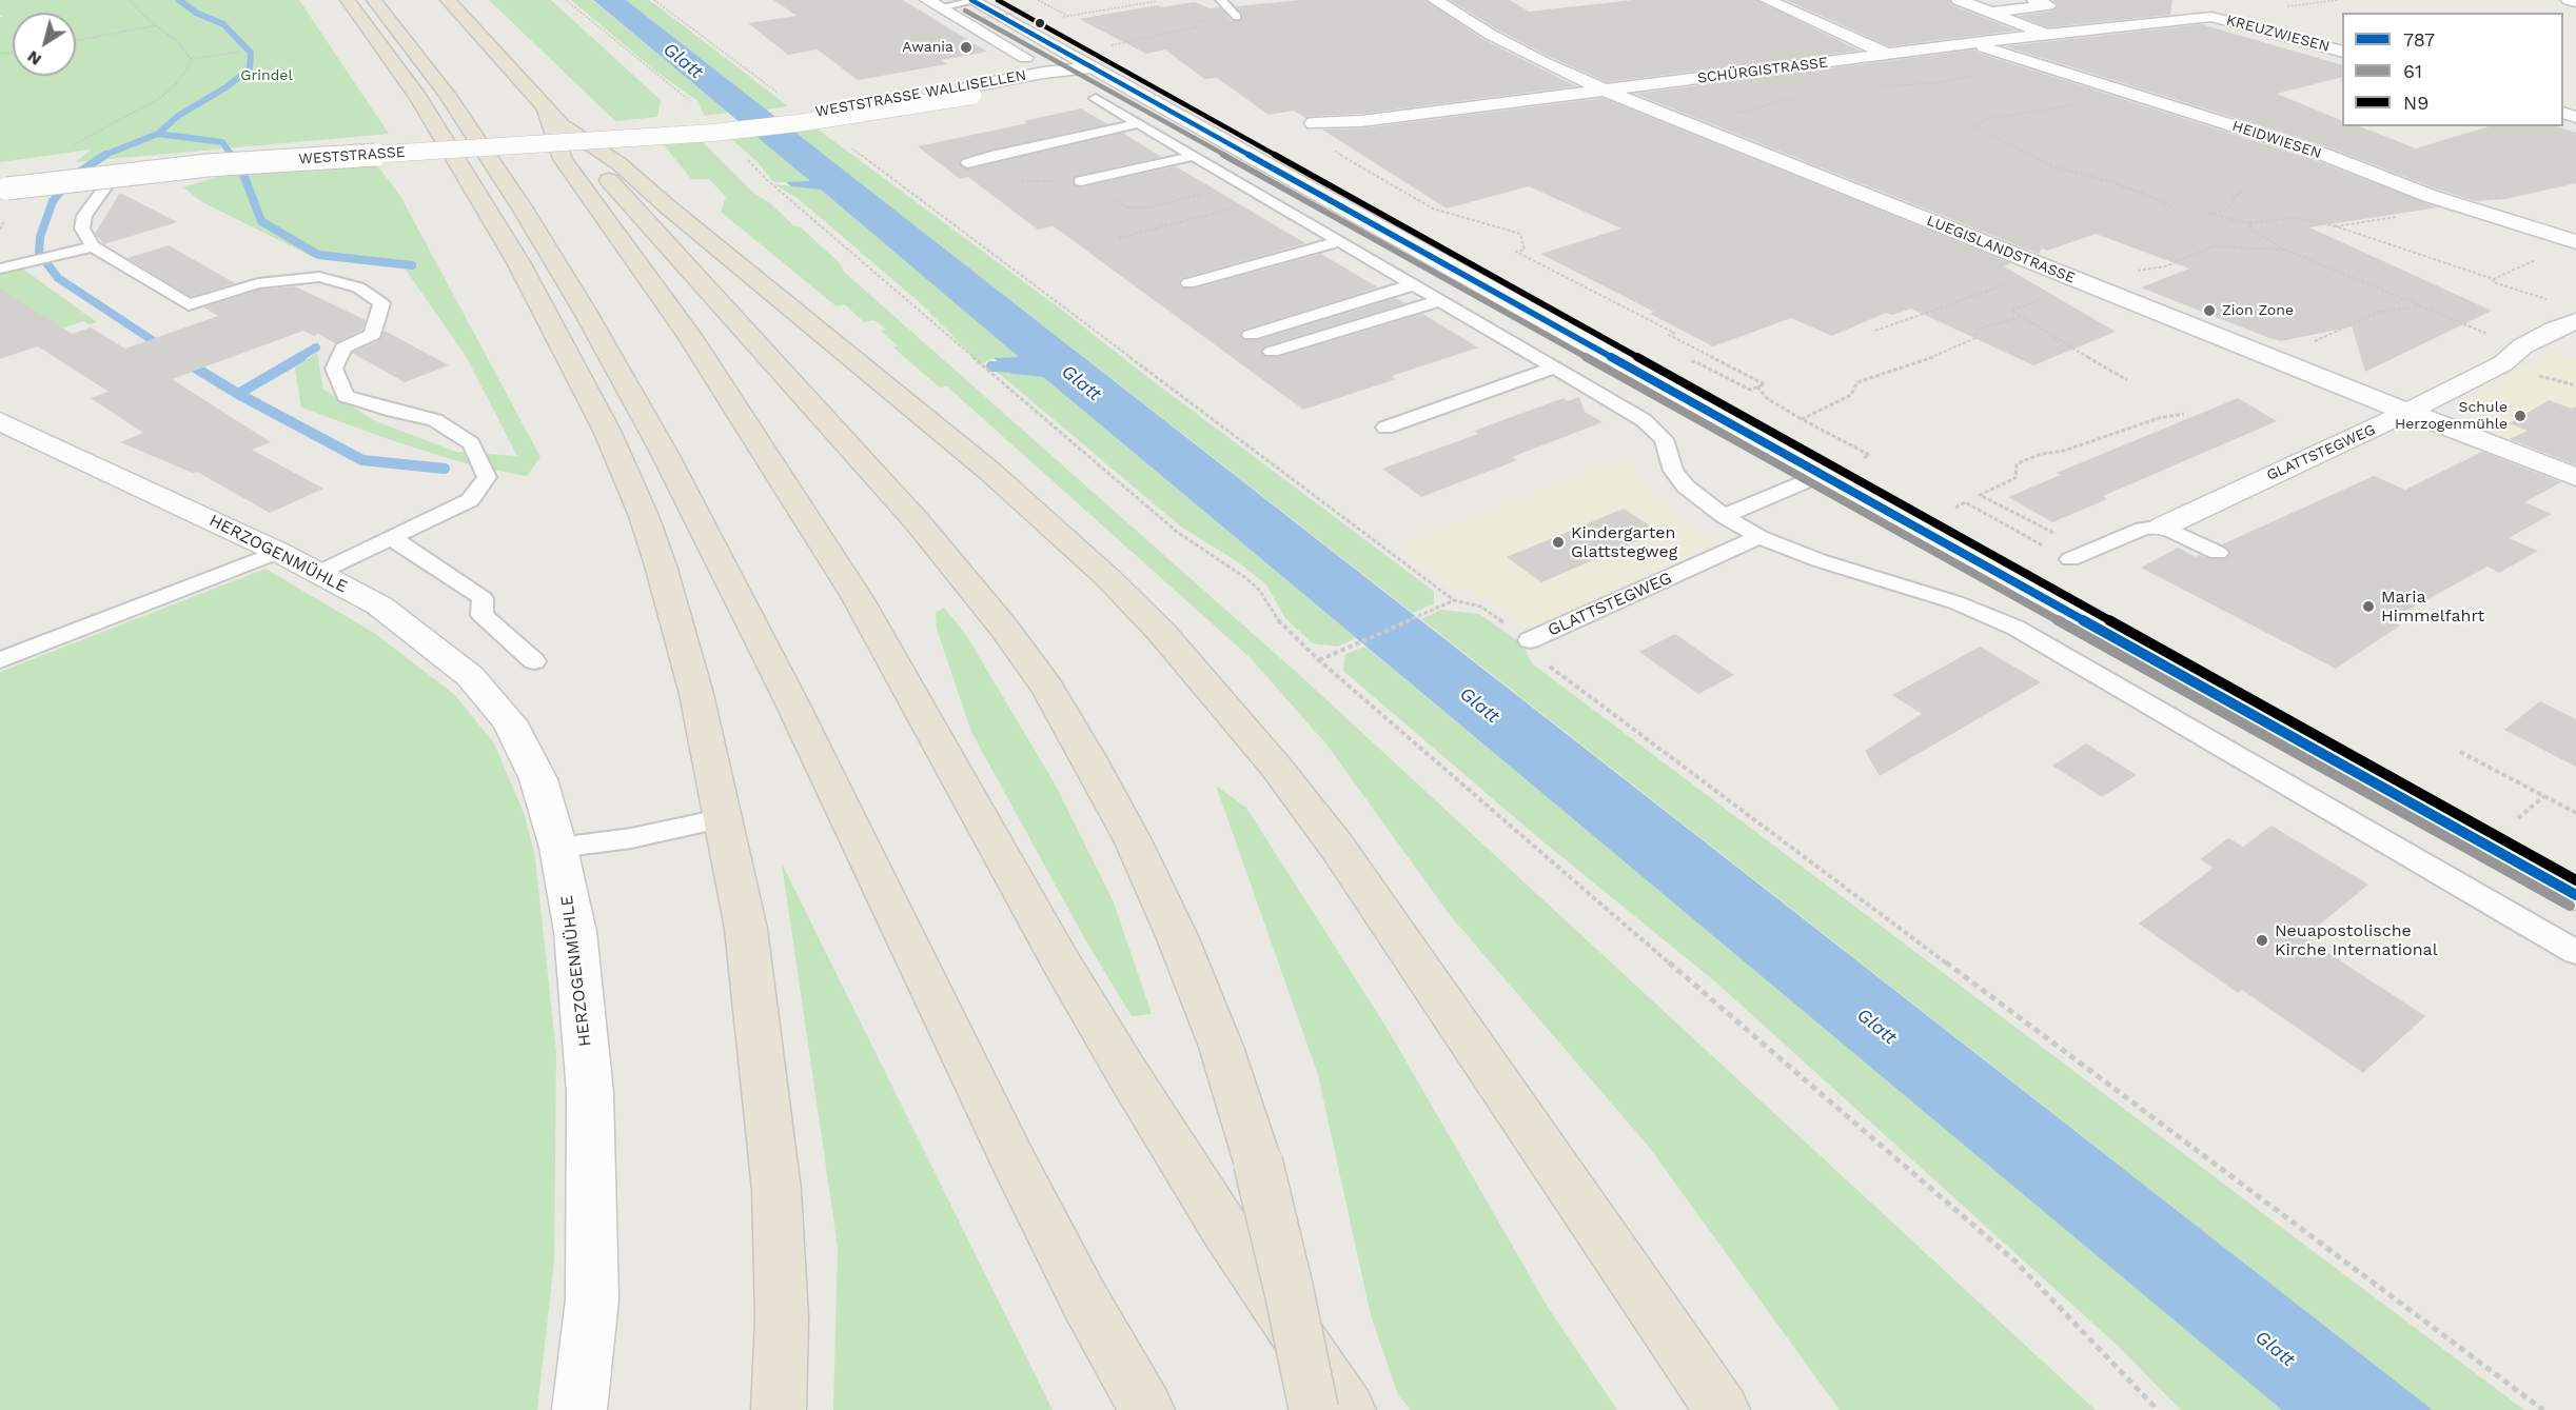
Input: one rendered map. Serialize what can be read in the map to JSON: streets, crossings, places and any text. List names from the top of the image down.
{
  "streets": {
    "street": [
      "KREUZWIESEN",
      "SCHÜRGISTRASSE",
      "WESTSTRASSE WALLISELLEN",
      "HEIDWIESEN",
      "WESTSTRASSE",
      "LUEGISLANDSTRASSE",
      "GLATTSTEGWEG",
      "HERZOGENMÜHLE"
    ]
  },
  "crossings": [
    ["KREUZWIESEN", "SCHÜRGISTRASSE"],
    ["SCHÜRGISTRASSE", "HEIDWIESEN"],
    ["SCHÜRGISTRASSE", "LUEGISLANDSTRASSE"],
    ["WESTSTRASSE WALLISELLEN", "WESTSTRASSE"],
    ["LUEGISLANDSTRASSE", "GLATTSTEGWEG"]
  ],
  "water": ["Glatt"],
  "parks": ["Grindel"],
  "places": [
    "Awania",
    "Zion Zone",
    "Schule Herzogenmühle",
    "Kindergarten Glattstegweg",
    "Maria Himmelfahrt",
    "Neuapostolische Kirche International"
  ],
  "lines": ["transit line 787", "transit line N9", "transit line 61"],
  "legend": ["787", "61", "N9"],
  "north": "bottom left"
}
